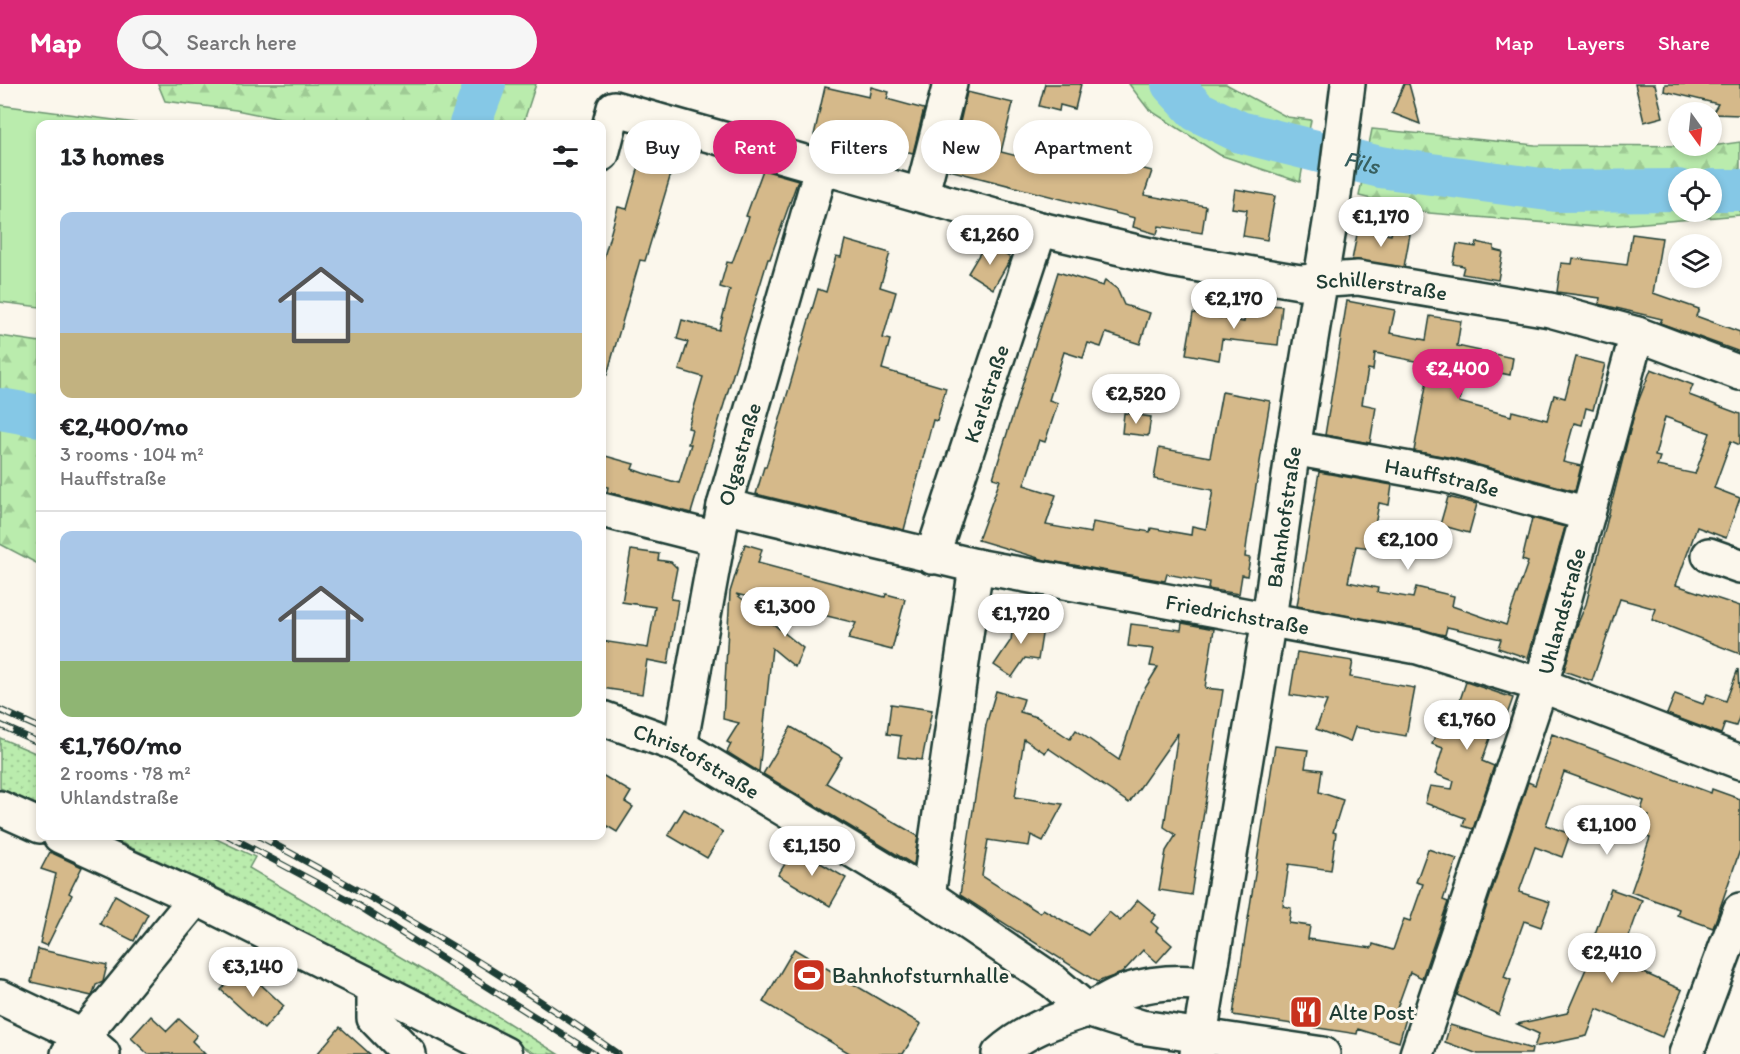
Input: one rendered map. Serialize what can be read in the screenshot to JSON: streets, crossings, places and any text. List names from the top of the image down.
{
  "streets": {
    "street": [
      "Schillerstraße",
      "Karlstraße",
      "Olgastraße",
      "Hauffstraße",
      "Bahnhofstraße",
      "Uhlandstraße",
      "Friedrichstraße",
      "Christofstraße"
    ]
  },
  "crossings": [
    ["Schillerstraße", "Karlstraße"],
    ["Schillerstraße", "Bahnhofstraße"],
    ["Schillerstraße", "Uhlandstraße"],
    ["Karlstraße", "Friedrichstraße"],
    ["Olgastraße", "Friedrichstraße"],
    ["Olgastraße", "Christofstraße"],
    ["Hauffstraße", "Bahnhofstraße"],
    ["Hauffstraße", "Uhlandstraße"],
    ["Bahnhofstraße", "Friedrichstraße"],
    ["Uhlandstraße", "Friedrichstraße"]
  ],
  "water": ["Fils"],
  "places": {
    "sports": ["Bahnhofsturnhalle"],
    "restaurant": ["Alte Post"]
  },
  "north": "bottom",
  "page": {
    "header": "Map",
    "search": "Search here",
    "nav": ["Map", "Layers", "Share"],
    "chip": [
      "Buy",
      "Rent",
      "Filters",
      "New",
      "Apartment"
    ],
    "heading": "13 homes",
    "list": [
      {
        "name": "€2,400/mo",
        "note": "3 rooms · 104 m² · Hauffstraße"
      },
      {
        "name": "€1,760/mo",
        "note": "2 rooms · 78 m² · Uhlandstraße"
      }
    ],
    "price": [
      "€1,170",
      "€1,260",
      "€2,170",
      "€2,400",
      "€2,520",
      "€2,100",
      "€1,300",
      "€1,720",
      "€1,760",
      "€1,100",
      "€1,150",
      "€2,410",
      "€3,140"
    ]
  }
}
